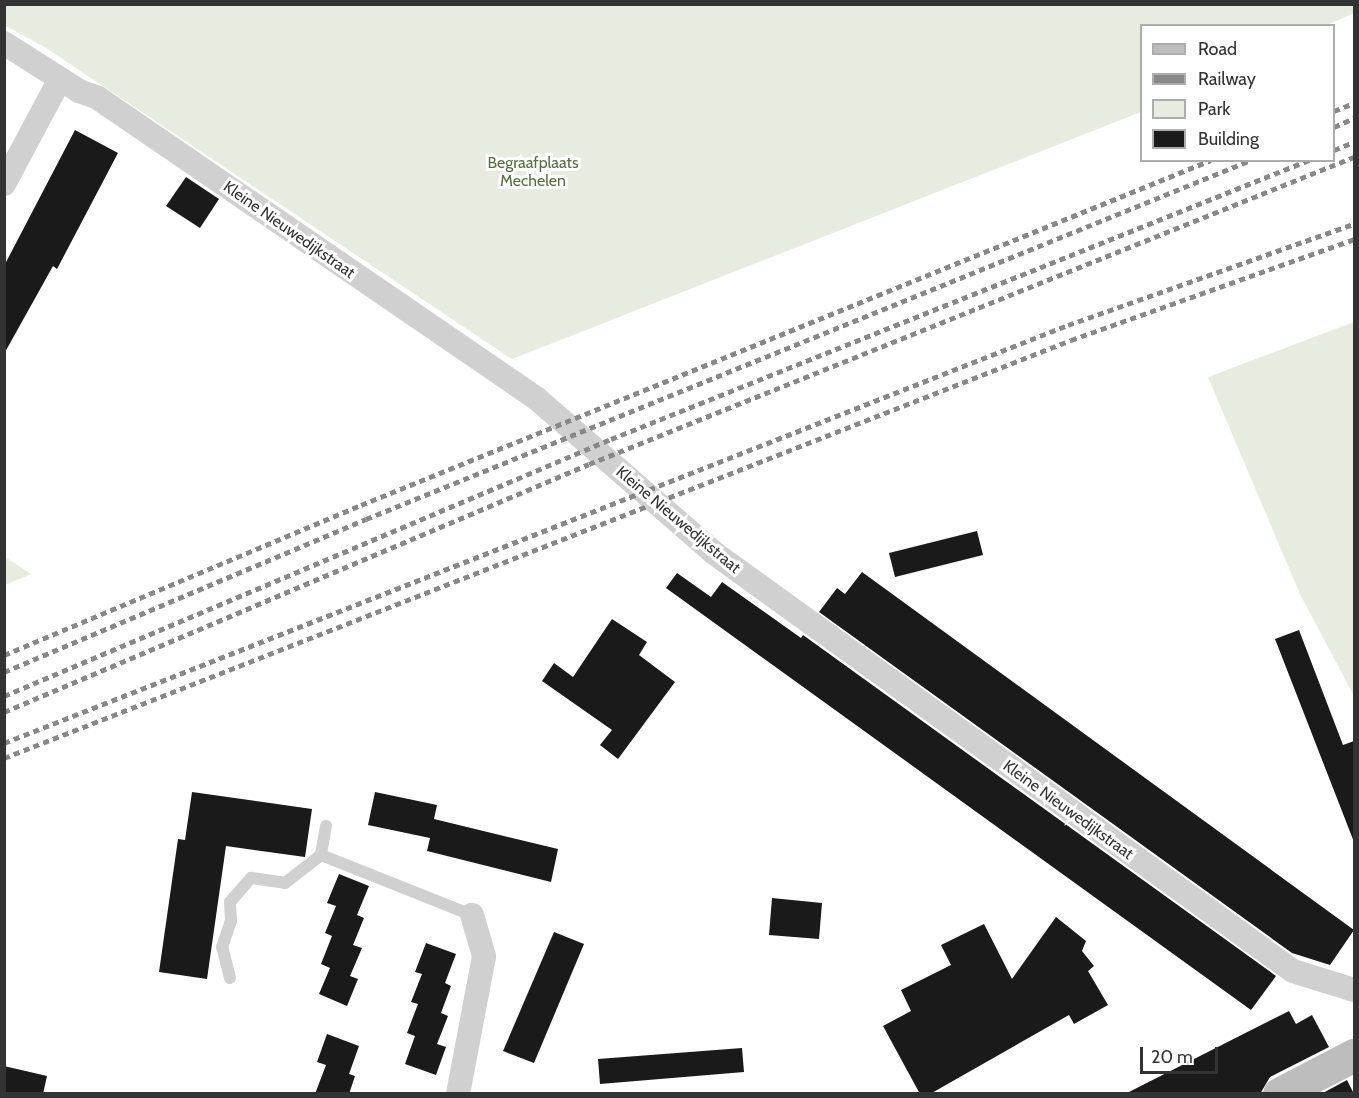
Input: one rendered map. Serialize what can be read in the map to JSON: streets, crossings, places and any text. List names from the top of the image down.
{
  "streets": {
    "street": ["Kleine Nieuwedijkstraat"]
  },
  "parks": ["Begraafplaats Mechelen"],
  "legend": [
    "Road",
    "Railway",
    "Park",
    "Building"
  ],
  "scale_bar": "20 m"
}
